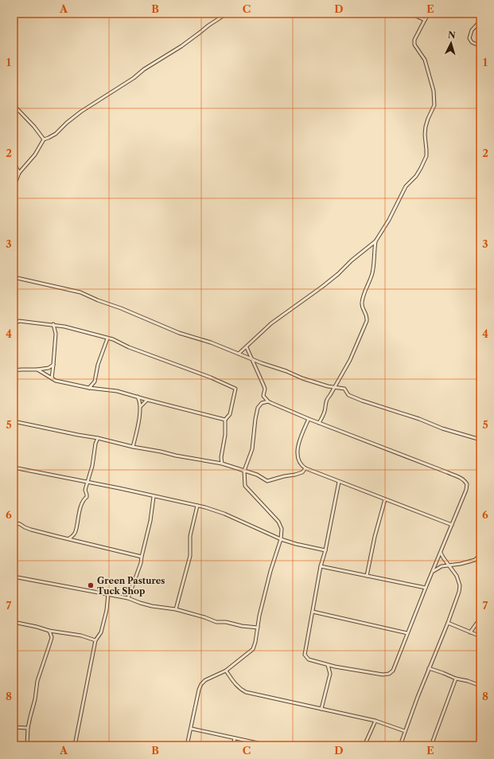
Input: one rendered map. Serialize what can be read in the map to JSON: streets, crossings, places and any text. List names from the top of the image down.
{
  "places": ["Green Pastures Tuck Shop"],
  "north": "top",
  "grid": {
    "columns": [
      "A",
      "B",
      "C",
      "D",
      "E"
    ],
    "rows": [
      "1",
      "2",
      "3",
      "4",
      "5",
      "6",
      "7",
      "8"
    ]
  }
}
